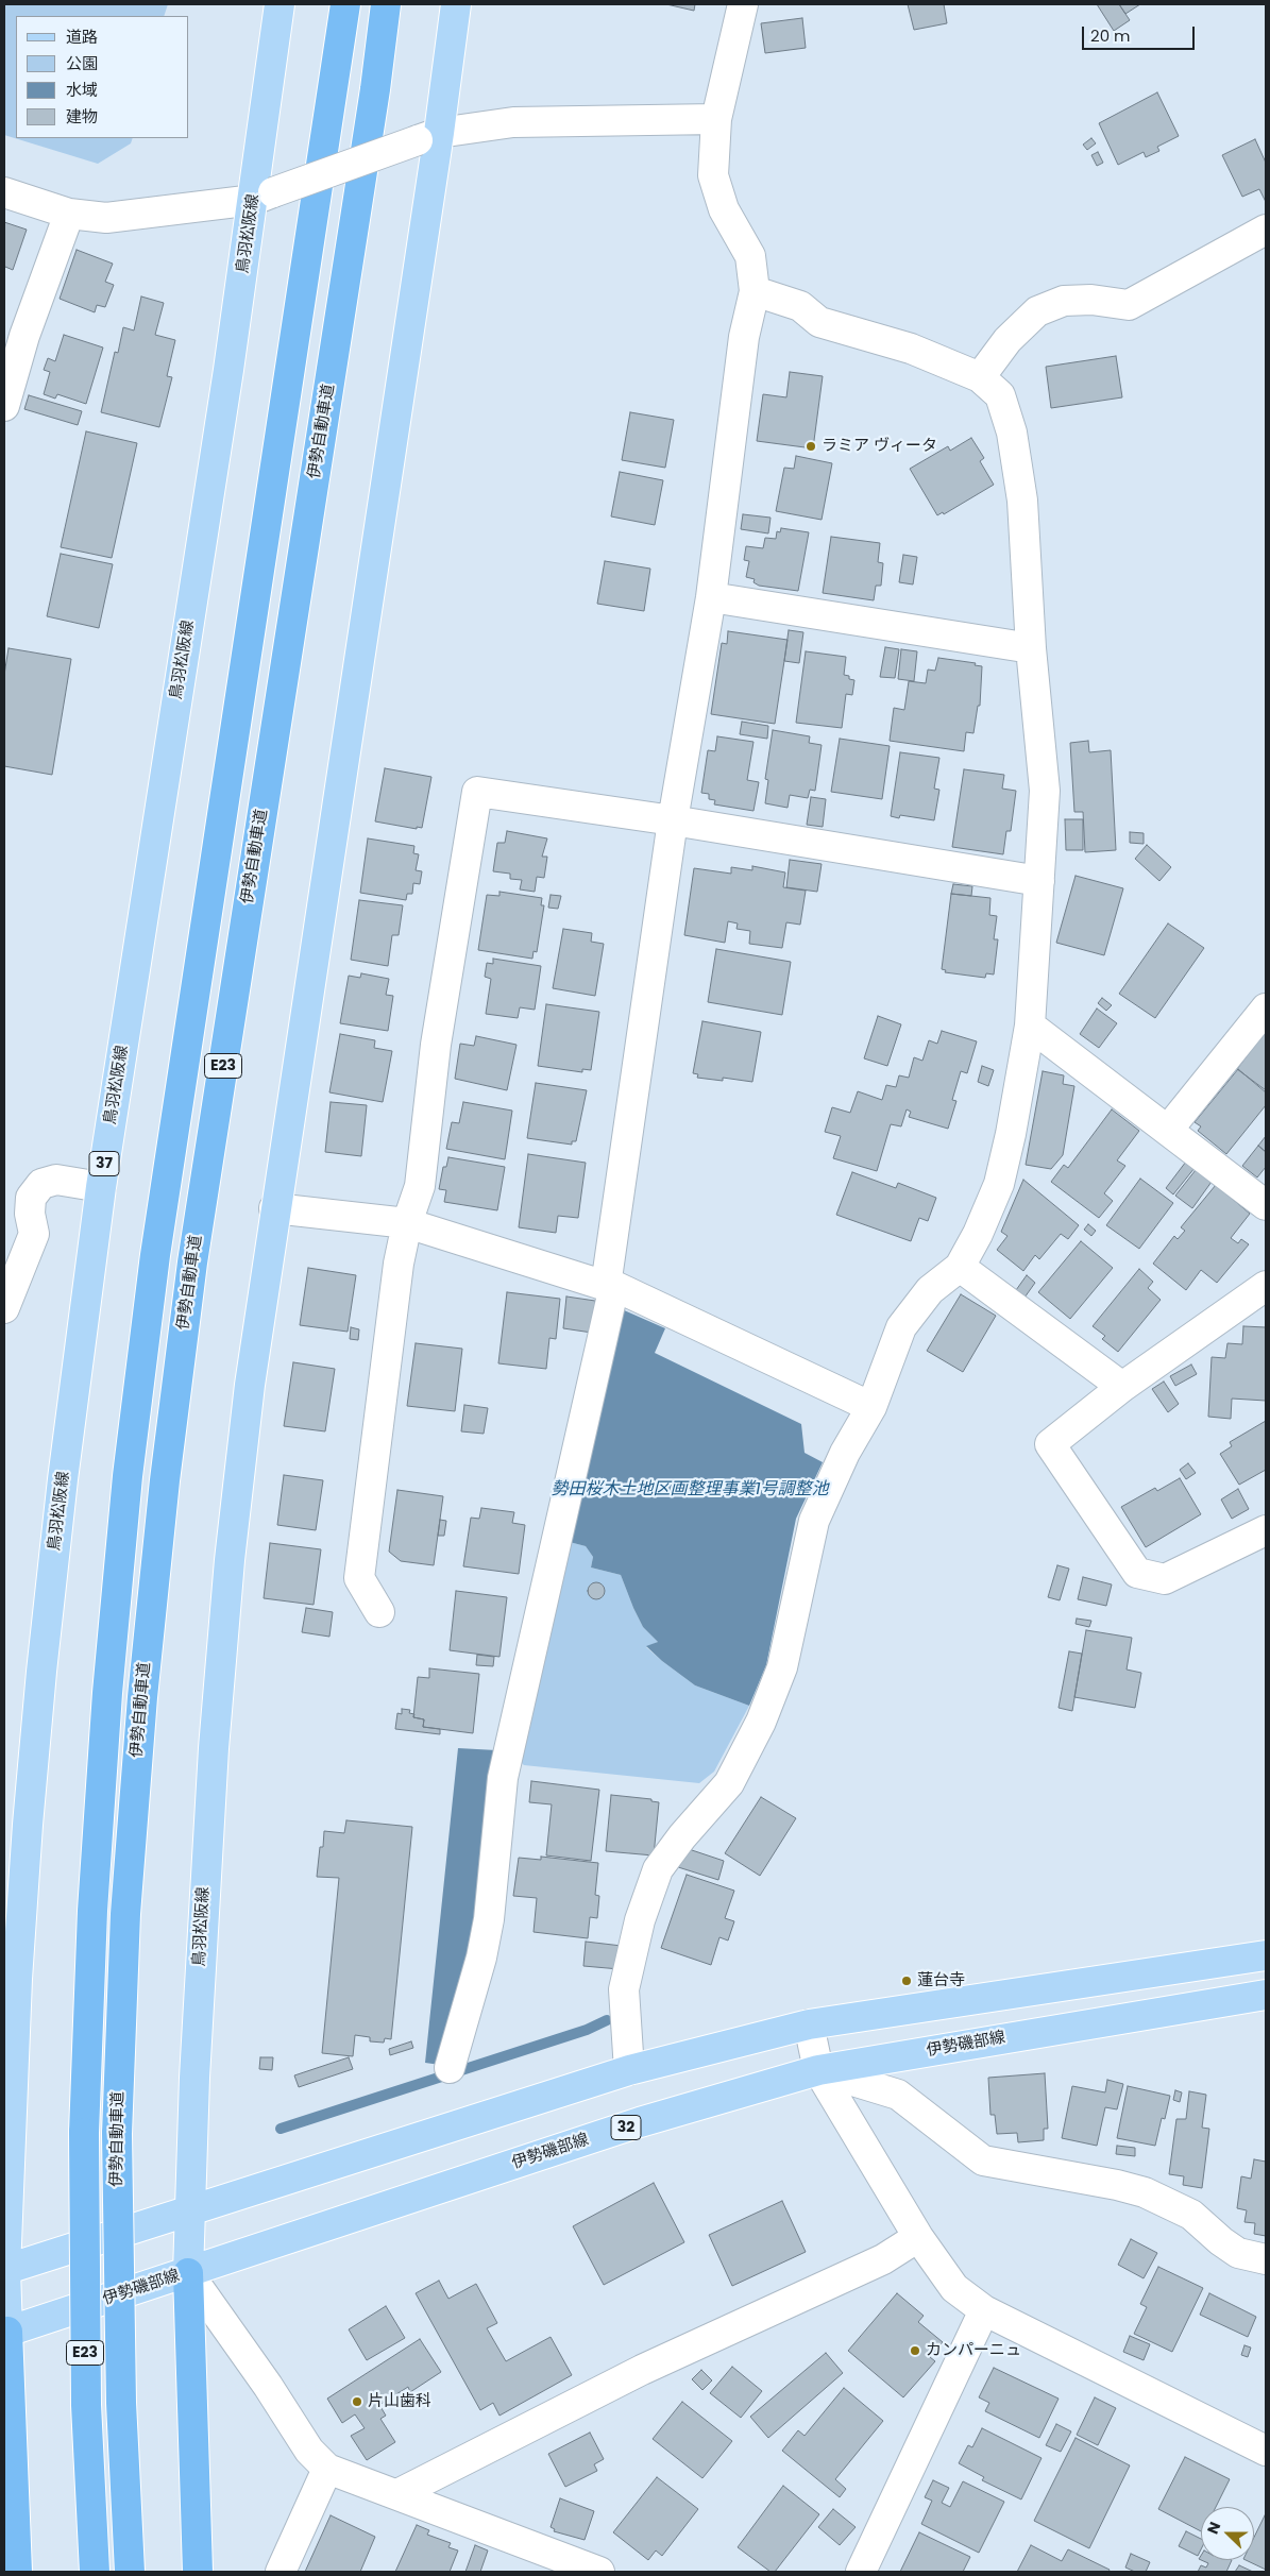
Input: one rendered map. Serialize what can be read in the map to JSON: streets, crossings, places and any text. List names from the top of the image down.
{
  "streets": {
    "highway": ["伊勢自動車道", "E23"],
    "main road": [
      "鳥羽松阪線",
      "37",
      "伊勢磯部線",
      "32"
    ]
  },
  "crossings": [
    ["鳥羽松阪線", "伊勢磯部線"]
  ],
  "water": ["勢田桜木土地区画整理事業1号調整池"],
  "places": [
    "ラミア ヴィータ",
    "蓮台寺",
    "カンパーニュ",
    "片山歯科"
  ],
  "legend": [
    "道路",
    "公園",
    "水域",
    "建物"
  ],
  "scale_bar": "20 m",
  "north": "left"
}
